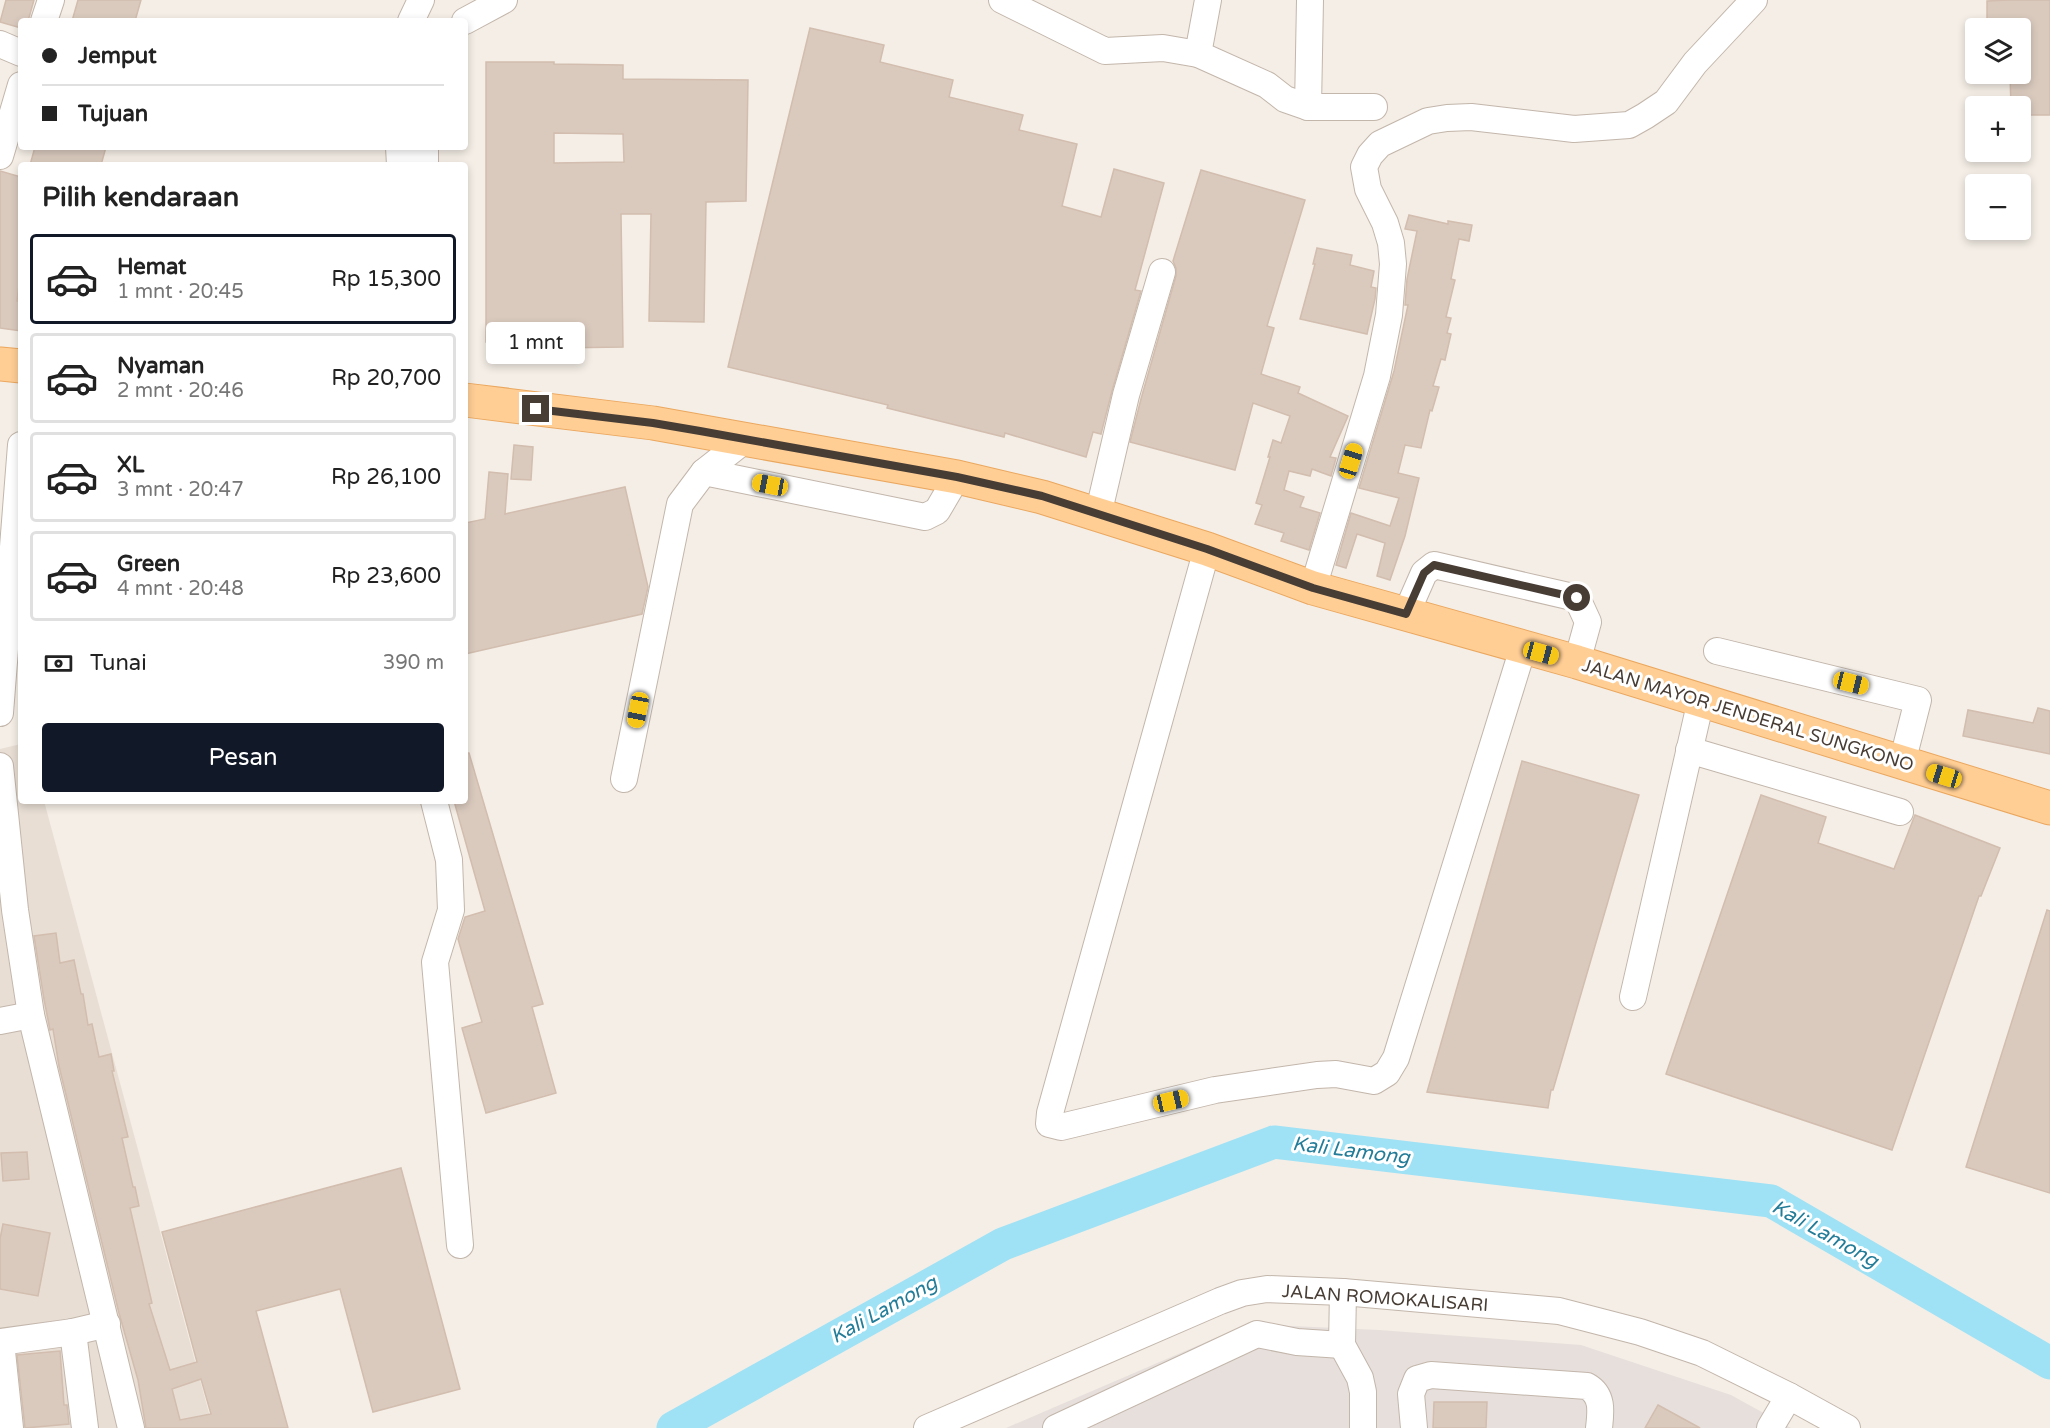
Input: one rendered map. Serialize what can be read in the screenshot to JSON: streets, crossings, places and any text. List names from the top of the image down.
{
  "streets": {
    "main road": ["JALAN MAYOR JENDERAL SUNGKONO"],
    "street": ["JALAN ROMOKALISARI"]
  },
  "water": ["Kali Lamong"],
  "page": {
    "map_buttons": ["+", "−"],
    "banner": ["Jemput", "Tujuan"],
    "heading": "Pilih kendaraan",
    "list": [
      {
        "name": "Hemat",
        "note": "1 mnt · 20:45",
        "value": "Rp 15,300"
      },
      {
        "name": "Nyaman",
        "note": "2 mnt · 20:46",
        "value": "Rp 20,700"
      },
      {
        "name": "XL",
        "note": "3 mnt · 20:47",
        "value": "Rp 26,100"
      },
      {
        "name": "Green",
        "note": "4 mnt · 20:48",
        "value": "Rp 23,600"
      }
    ],
    "bubble": "1 mnt",
    "pay": ["Tunai", "390 m"],
    "buttons": "Pesan"
  }
}
